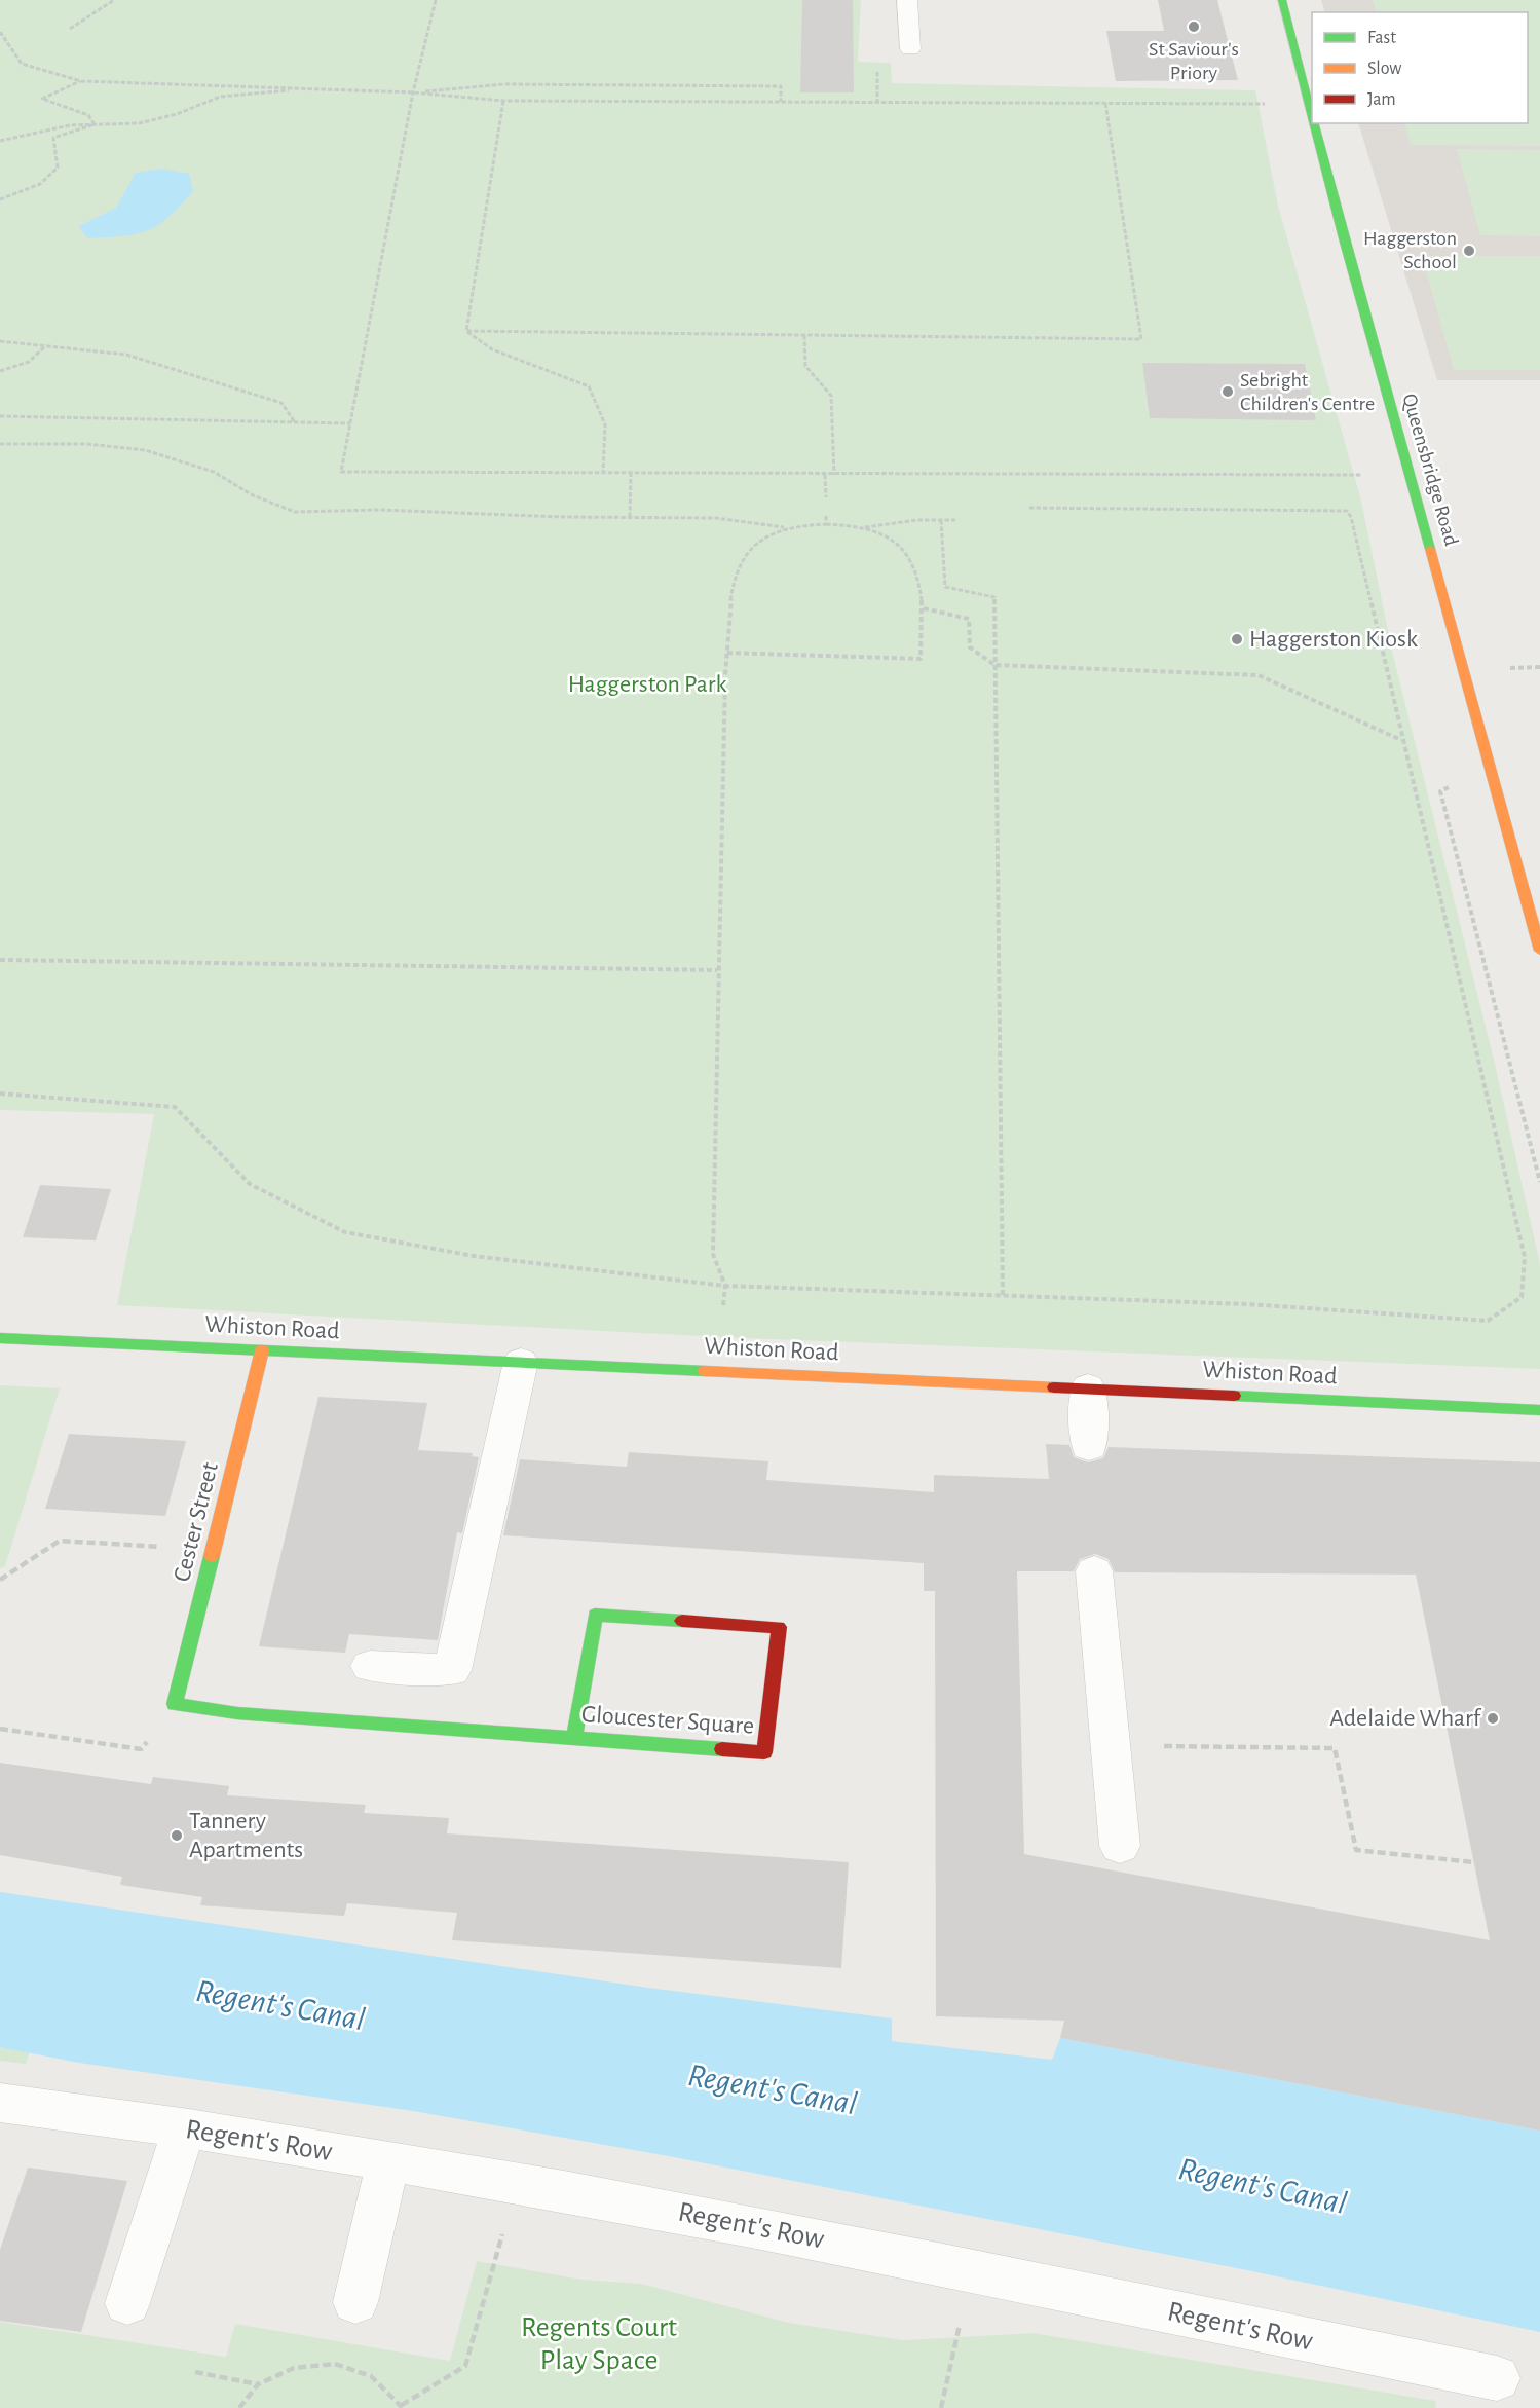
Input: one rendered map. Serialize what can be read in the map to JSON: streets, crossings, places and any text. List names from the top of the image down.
{
  "streets": {
    "street": [
      "Queensbridge Road",
      "Whiston Road",
      "Cester Street",
      "Gloucester Square",
      "Regent's Row"
    ]
  },
  "crossings": [
    ["Whiston Road", "Cester Street"],
    ["Cester Street", "Gloucester Square"]
  ],
  "water": ["Regent's Canal"],
  "parks": ["Haggerston Park", "Regents Court Play Space"],
  "places": [
    "St Saviour's Priory",
    "Haggerston School",
    "Sebright Children's Centre",
    "Haggerston Kiosk",
    "Adelaide Wharf",
    "Tannery Apartments"
  ],
  "legend": ["Fast", "Slow", "Jam"]
}
